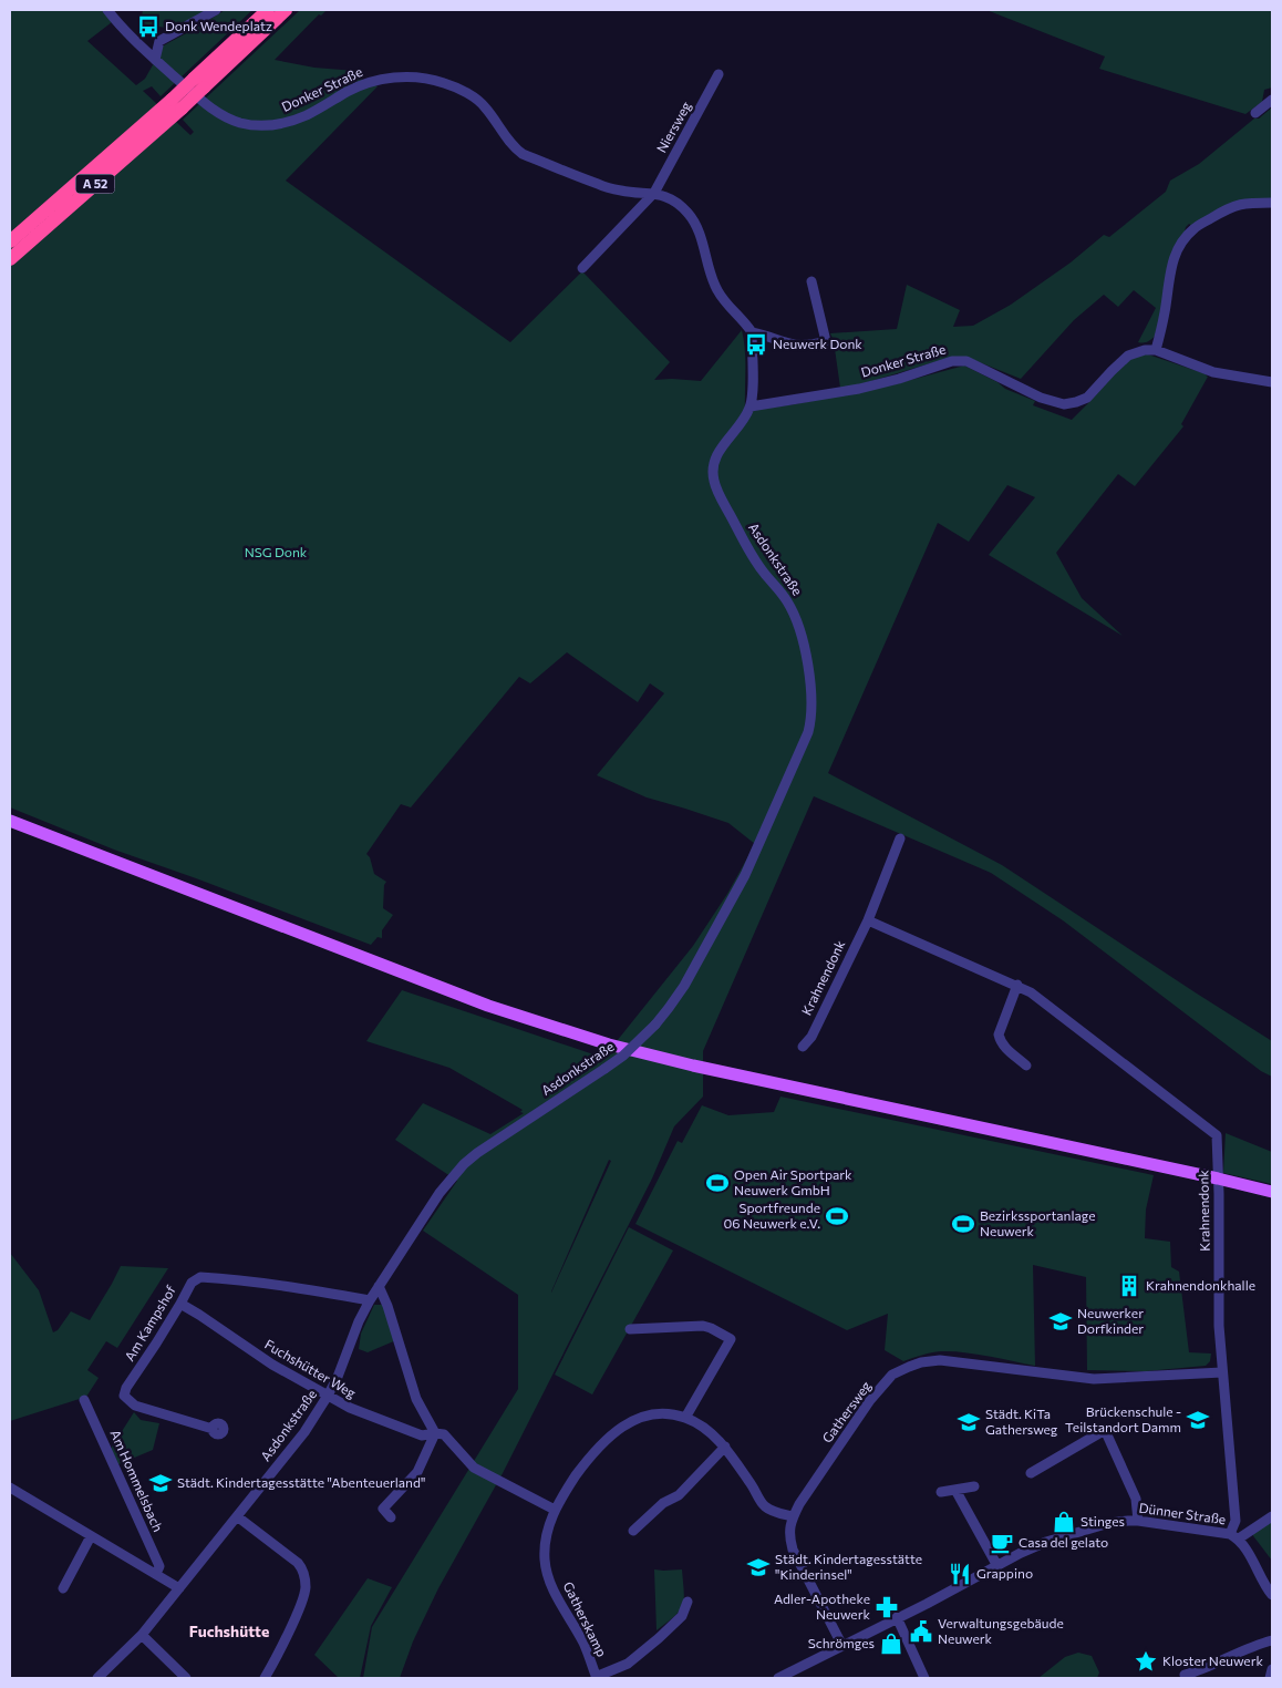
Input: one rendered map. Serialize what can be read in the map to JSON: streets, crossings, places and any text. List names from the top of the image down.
{
  "streets": {
    "highway": ["A 52"],
    "street": [
      "Donker Straße",
      "Niersweg",
      "Asdonkstraße",
      "Krahnendonk",
      "Am Kampshof",
      "Fuchshütter Weg",
      "Gathersweg",
      "Am Hommelsbach",
      "Dünner Straße",
      "Gatherskamp"
    ]
  },
  "crossings": [
    ["Donker Straße", "Niersweg"],
    ["Donker Straße", "Asdonkstraße"],
    ["Asdonkstraße", "Am Kampshof"],
    ["Asdonkstraße", "Fuchshütter Weg"],
    ["Krahnendonk", "Gathersweg"],
    ["Krahnendonk", "Dünner Straße"],
    ["Am Kampshof", "Fuchshütter Weg"],
    ["Fuchshütter Weg", "Gatherskamp"],
    ["Gathersweg", "Dünner Straße"],
    ["Gathersweg", "Gatherskamp"]
  ],
  "districts": ["Fuchshütte"],
  "parks": ["NSG Donk"],
  "places": {
    "bus stop": ["Donk Wendeplatz", "Neuwerk Donk"],
    "sports": ["Open Air Sportpark Neuwerk GmbH", "Sportfreunde 06 Neuwerk e.V.", "Bezirkssportanlage Neuwerk"],
    "building": ["Krahnendonkhalle"],
    "school or university": [
      "Neuwerker Dorfkinder",
      "Brückenschule - Teilstandort Damm",
      "Städt. KiTa Gathersweg",
      "Städt. Kindertagesstätte \"Abenteuerland\"",
      "Städt. Kindertagesstätte \"Kinderinsel\""
    ],
    "shop": ["Stinges", "Schrömges"],
    "cafe": ["Casa del gelato"],
    "restaurant": ["Grappino"],
    "pharmacy": ["Adler-Apotheke Neuwerk"],
    "public building": ["Verwaltungsgebäude Neuwerk"],
    "place": ["Kloster Neuwerk"]
  }
}
